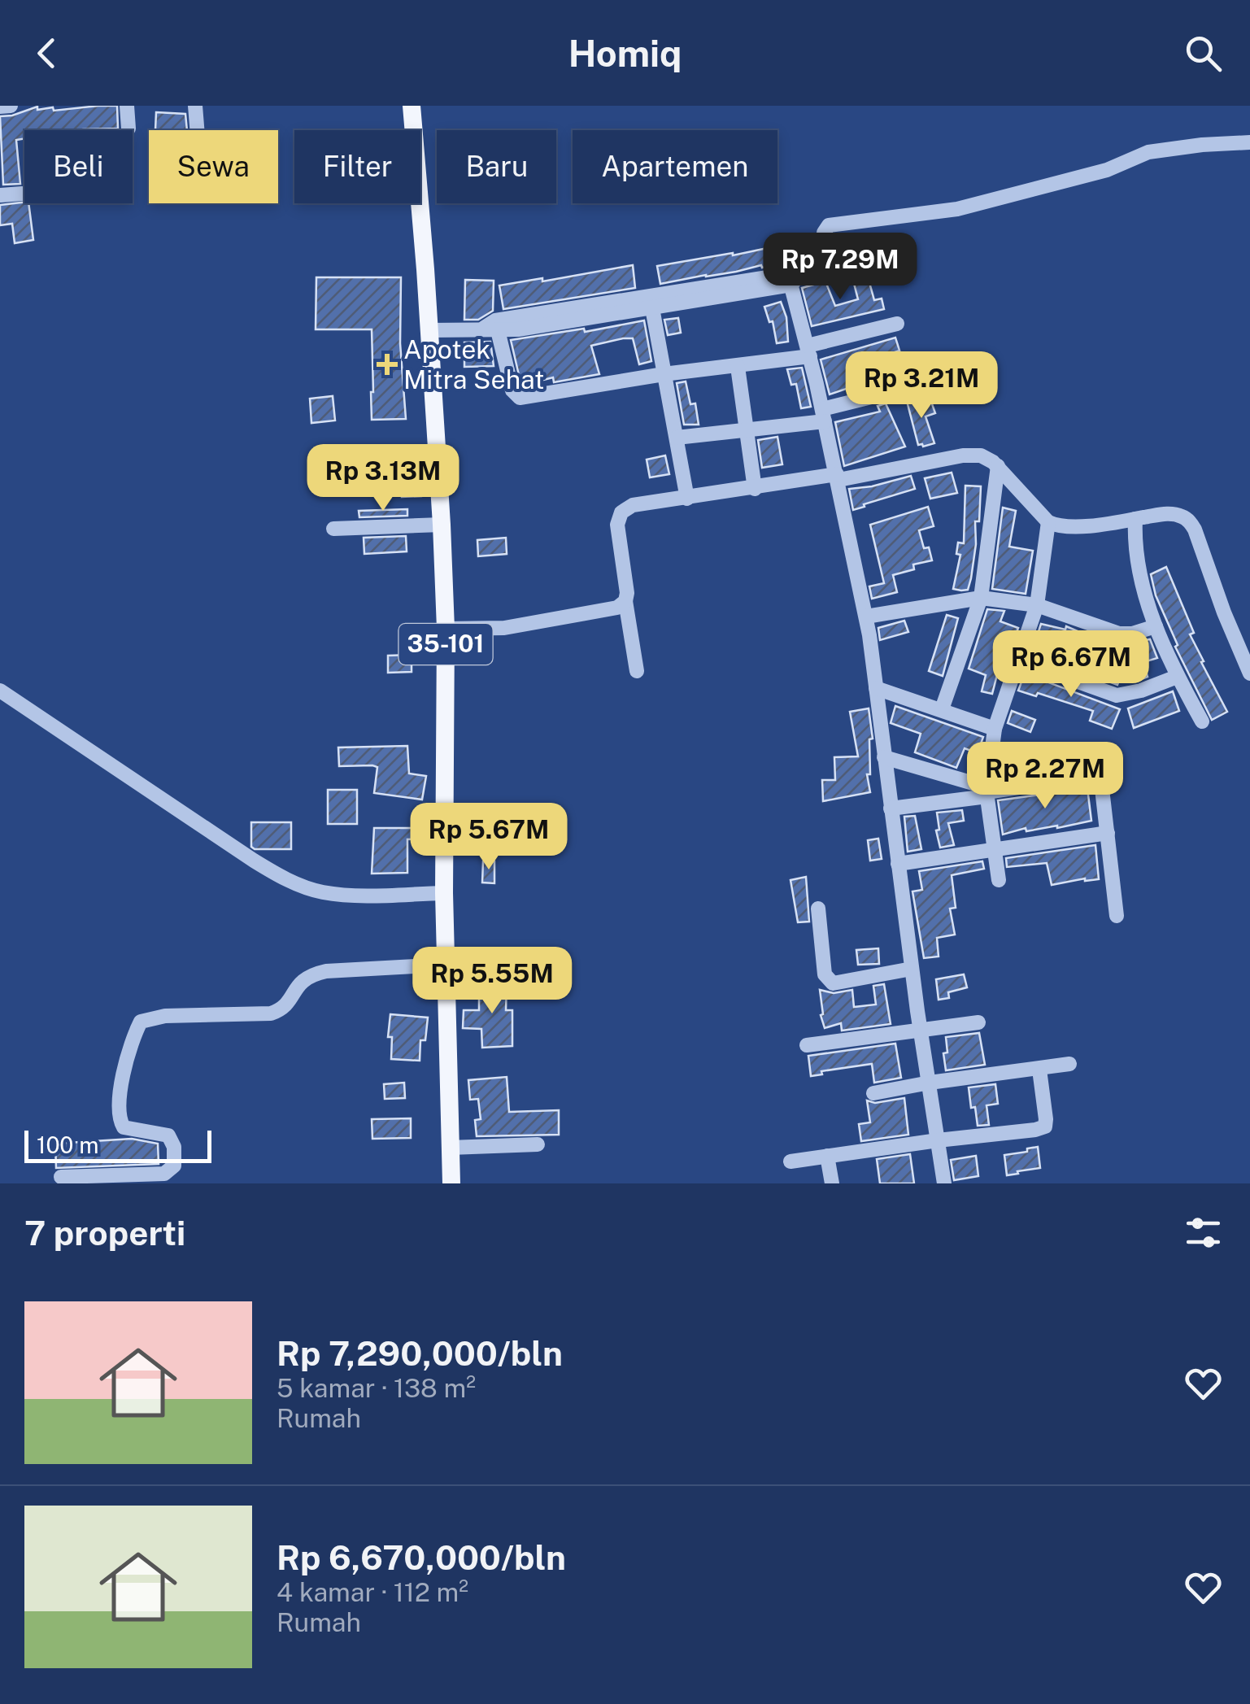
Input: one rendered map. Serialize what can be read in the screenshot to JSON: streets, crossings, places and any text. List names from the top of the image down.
{
  "streets": {
    "main road": ["35-101"]
  },
  "places": {
    "health": ["Apotek Mitra Sehat"]
  },
  "scale_bar": "100 m",
  "page": {
    "header": "Homiq",
    "chip": [
      "Beli",
      "Sewa",
      "Filter",
      "Baru",
      "Apartemen"
    ],
    "price": [
      "Rp 7.29M",
      "Rp 3.21M",
      "Rp 3.13M",
      "Rp 6.67M",
      "Rp 2.27M",
      "Rp 5.67M",
      "Rp 5.55M"
    ],
    "scale": "100 m",
    "heading": "7 properti",
    "list": [
      {
        "name": "Rp 7,290,000/bln",
        "note": "5 kamar · 138 m² · Rumah"
      },
      {
        "name": "Rp 6,670,000/bln",
        "note": "4 kamar · 112 m² · Rumah"
      }
    ]
  }
}
